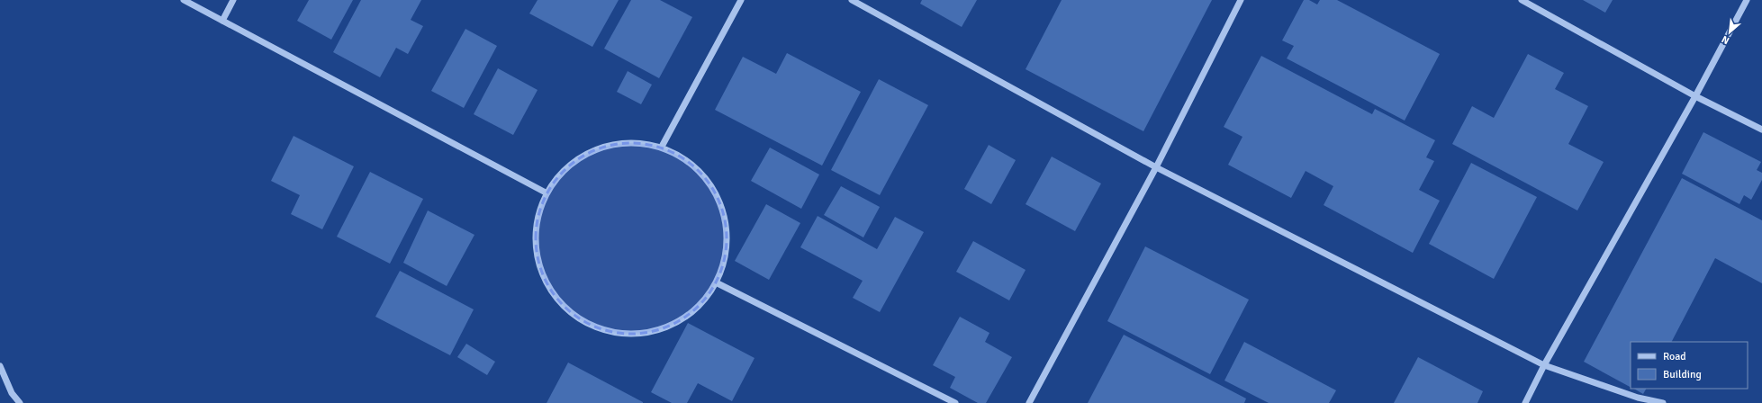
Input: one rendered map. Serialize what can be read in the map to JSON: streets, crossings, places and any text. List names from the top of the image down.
{
  "legend": ["Road", "Building"],
  "north": "bottom left"
}
